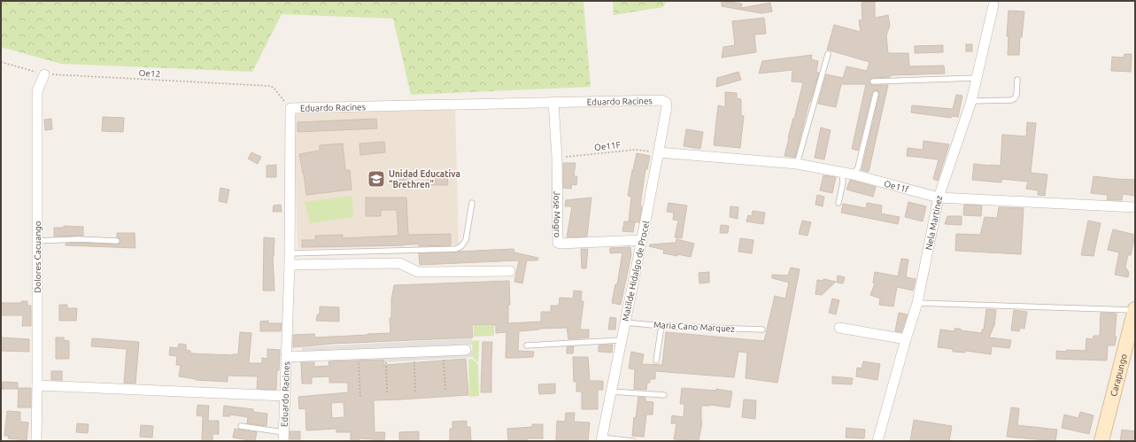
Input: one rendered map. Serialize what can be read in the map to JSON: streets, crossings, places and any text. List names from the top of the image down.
{
  "streets": {
    "street": [
      "Eduardo Racines",
      "Oe11f",
      "Jose Mogro",
      "Nela Martinez",
      "Dolores Cacuango",
      "Matilde Hidalgo de Procel",
      "Carapungo"
    ],
    "lane": ["Maria Cano Marquez"],
    "path": ["Oe12", "Oe11F"]
  },
  "crossings": [
    ["Oe12", "Eduardo Racines"],
    ["Oe12", "Dolores Cacuango"],
    ["Eduardo Racines", "Jose Mogro"],
    ["Eduardo Racines", "Matilde Hidalgo de Procel"],
    ["Oe11F", "Oe11f"],
    ["Oe11F", "Jose Mogro"],
    ["Oe11F", "Matilde Hidalgo de Procel"],
    ["Oe11f", "Nela Martinez"],
    ["Oe11f", "Matilde Hidalgo de Procel"],
    ["Jose Mogro", "Matilde Hidalgo de Procel"],
    ["Matilde Hidalgo de Procel", "Maria Cano Marquez"]
  ],
  "places": {
    "school or university": ["Unidad Educativa “Brethren”"]
  }
}
